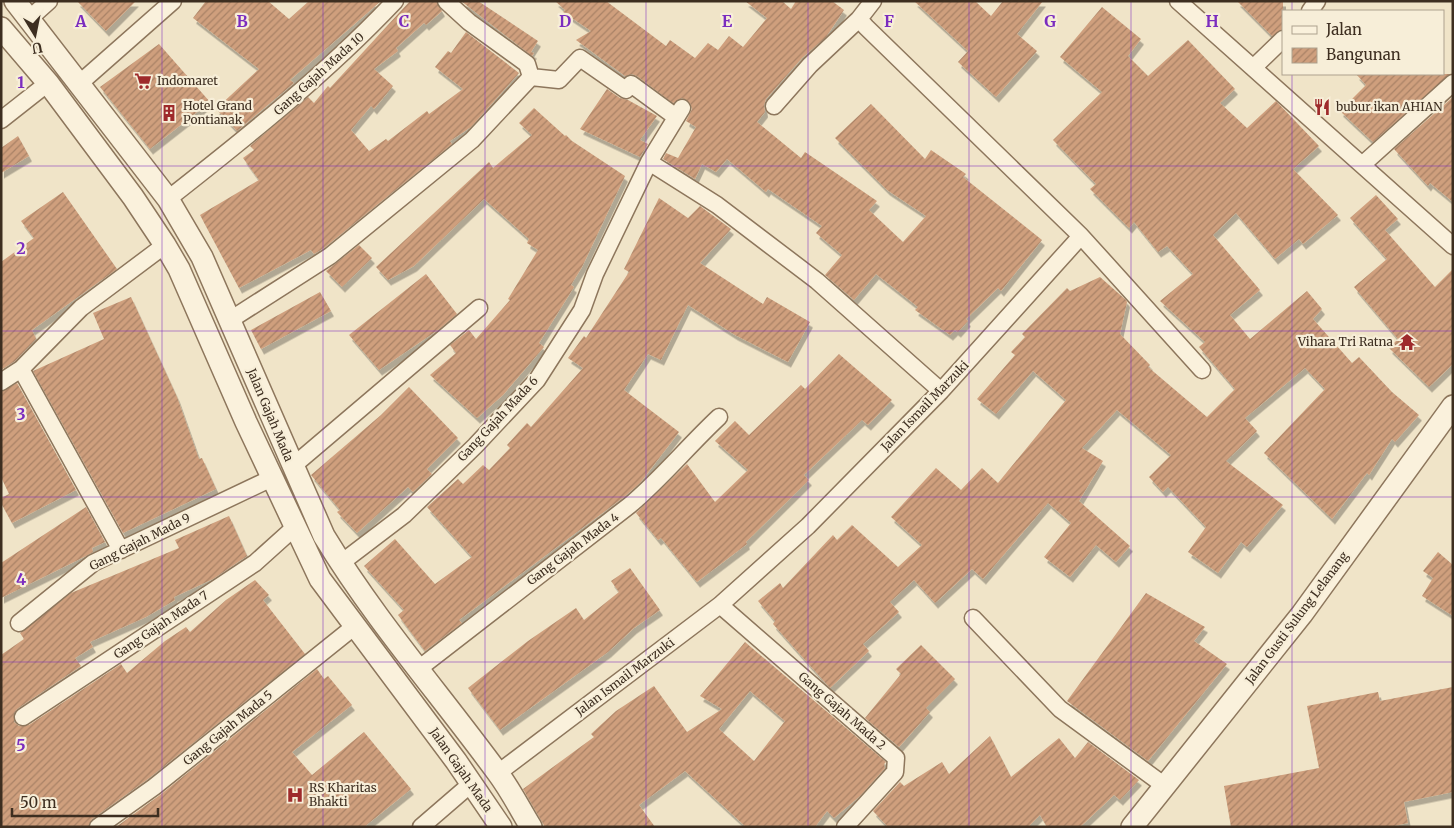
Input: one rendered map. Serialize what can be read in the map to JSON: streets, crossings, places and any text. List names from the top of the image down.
{
  "streets": {
    "street": [
      "Gang Gajah Mada 10",
      "Jalan Ismail Marzuki",
      "Jalan Gajah Mada",
      "Gang Gajah Mada 6",
      "Gang Gajah Mada 9",
      "Gang Gajah Mada 4",
      "Jalan Gusti Sulung Lelanang",
      "Gang Gajah Mada 7",
      "Gang Gajah Mada 2",
      "Gang Gajah Mada 5"
    ]
  },
  "crossings": [
    ["Gang Gajah Mada 10", "Jalan Gajah Mada"],
    ["Jalan Ismail Marzuki", "Jalan Gajah Mada"],
    ["Jalan Ismail Marzuki", "Gang Gajah Mada 2"],
    ["Jalan Gajah Mada", "Gang Gajah Mada 6"],
    ["Jalan Gajah Mada", "Gang Gajah Mada 9"],
    ["Jalan Gajah Mada", "Gang Gajah Mada 4"],
    ["Jalan Gajah Mada", "Gang Gajah Mada 7"],
    ["Jalan Gajah Mada", "Gang Gajah Mada 5"]
  ],
  "places": {
    "supermarket": ["Indomaret"],
    "restaurant": ["bubur ikan AHIAN"],
    "building": ["Hotel Grand Pontianak"],
    "temple": ["Vihara Tri Ratna"],
    "hospital": ["RS Kharitas Bhakti"]
  },
  "legend": ["Jalan", "Bangunan"],
  "scale_bar": "50 m",
  "north": "bottom",
  "grid": {
    "columns": [
      "A",
      "B",
      "C",
      "D",
      "E",
      "F",
      "G",
      "H"
    ],
    "rows": [
      "1",
      "2",
      "3",
      "4",
      "5"
    ]
  }
}
